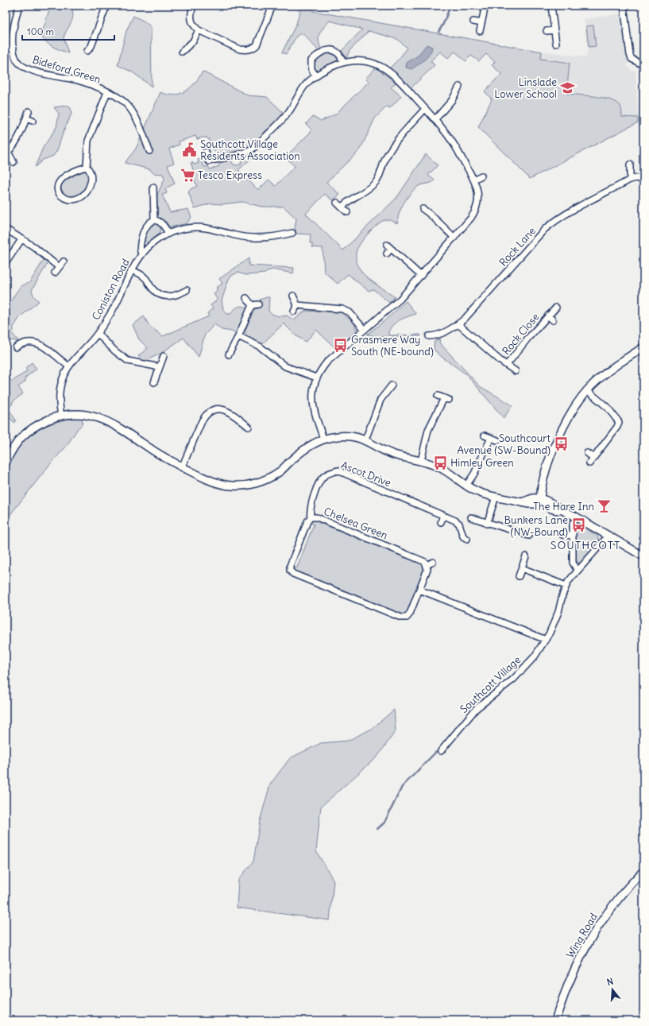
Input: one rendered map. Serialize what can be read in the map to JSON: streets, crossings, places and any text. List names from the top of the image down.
{
  "streets": {
    "street": [
      "Bideford Green",
      "Rock Lane",
      "Coniston Road",
      "Rock Close",
      "Ascot Drive",
      "Chelsea Green",
      "Southcott Village",
      "Wing Road"
    ]
  },
  "crossings": [
    ["Rock Lane", "Rock Close"],
    ["Ascot Drive", "Chelsea Green"]
  ],
  "districts": ["SOUTHCOTT"],
  "places": {
    "school or university": ["Linslade Lower School"],
    "public building": ["Southcott Village Residents Association"],
    "supermarket": ["Tesco Express"],
    "bus stop": [
      "Grasmere Way South (NE-bound)",
      "Southcourt Avenue (SW-Bound)",
      "Himley Green",
      "Bunkers Lane (NW-Bound)"
    ],
    "bar": ["The Hare Inn"]
  },
  "scale_bar": "100 m",
  "north": "top"
}
